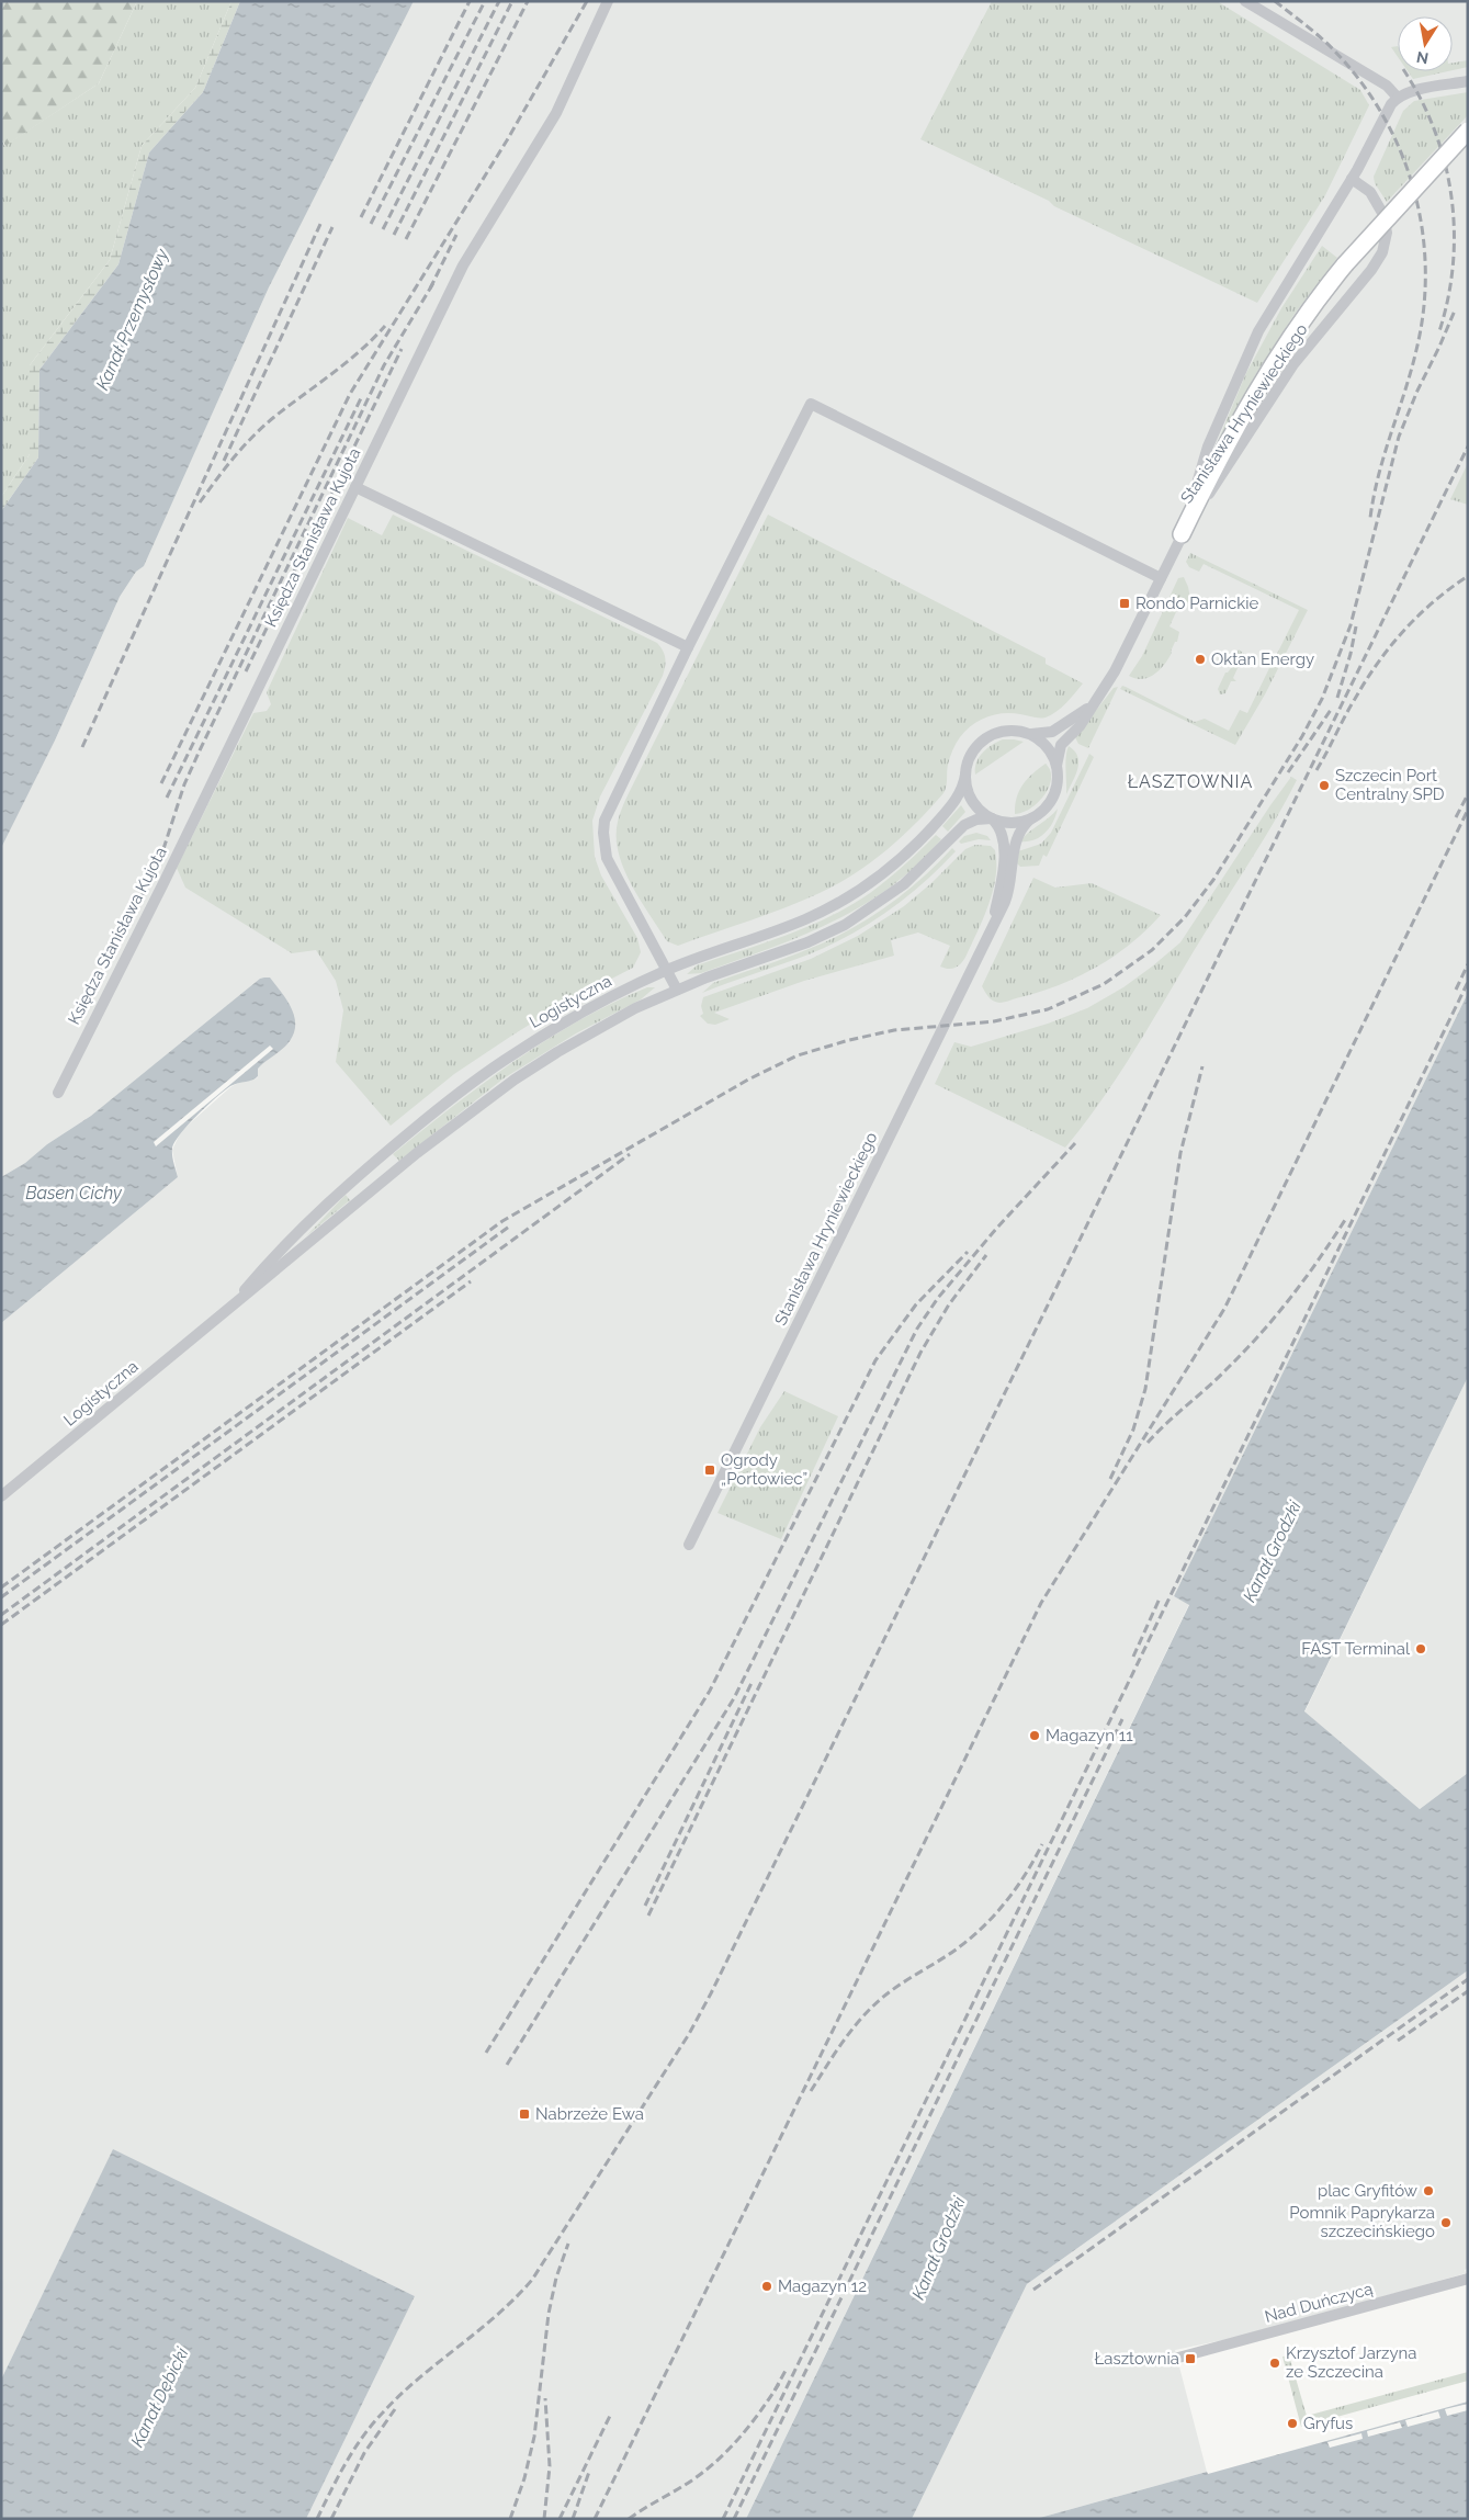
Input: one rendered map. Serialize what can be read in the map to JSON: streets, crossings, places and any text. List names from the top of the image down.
{
  "streets": {
    "street": [
      "Stanisława Hryniewieckiego",
      "Księdza Stanisława Kujota",
      "Logistyczna",
      "Nad Duńczycą"
    ]
  },
  "crossings": [
    ["Stanisława Hryniewieckiego", "Logistyczna"]
  ],
  "districts": ["ŁASZTOWNIA"],
  "water": [
    "Kanał Przemysłowy",
    "Basen Cichy",
    "Kanał Grodzki",
    "Kanał Dębicki"
  ],
  "places": {
    "transit": [
      "Rondo Parnickie",
      "Ogrody „Portowiec”",
      "Nabrzeże Ewa",
      "Łasztownia"
    ],
    "other": [
      "Oktan Energy",
      "Szczecin Port Centralny SPD",
      "FAST Terminal",
      "Magazyn 11",
      "plac Gryfitów",
      "Pomnik Paprykarza szczecińskiego",
      "Magazyn 12",
      "Krzysztof Jarzyna ze Szczecina",
      "Gryfus"
    ]
  },
  "north": "bottom"
}
